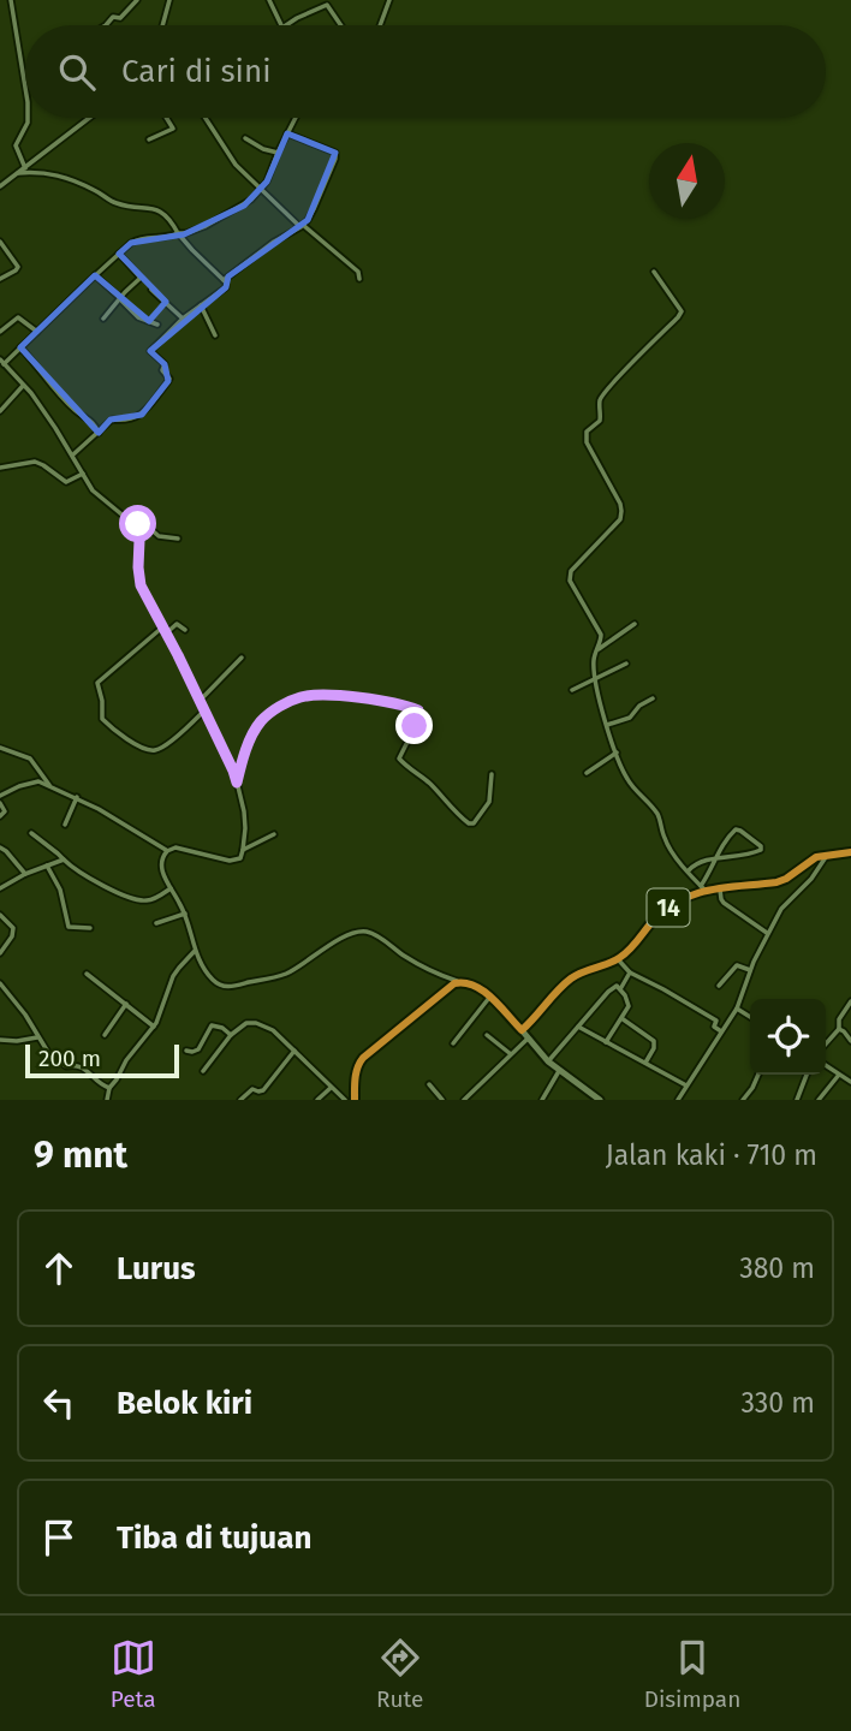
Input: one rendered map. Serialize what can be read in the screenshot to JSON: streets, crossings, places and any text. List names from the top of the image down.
{
  "streets": {
    "highway": ["14"]
  },
  "scale_bar": "200 m",
  "north": "top",
  "page": {
    "search": "Cari di sini",
    "scale": "200 m",
    "heading": ["9 mnt", "Jalan kaki · 710 m"],
    "list": [
      ["Lurus", "380 m"],
      ["Belok kiri", "330 m"],
      "Tiba di tujuan"
    ],
    "nav": ["Peta", "Rute", "Disimpan"]
  }
}
